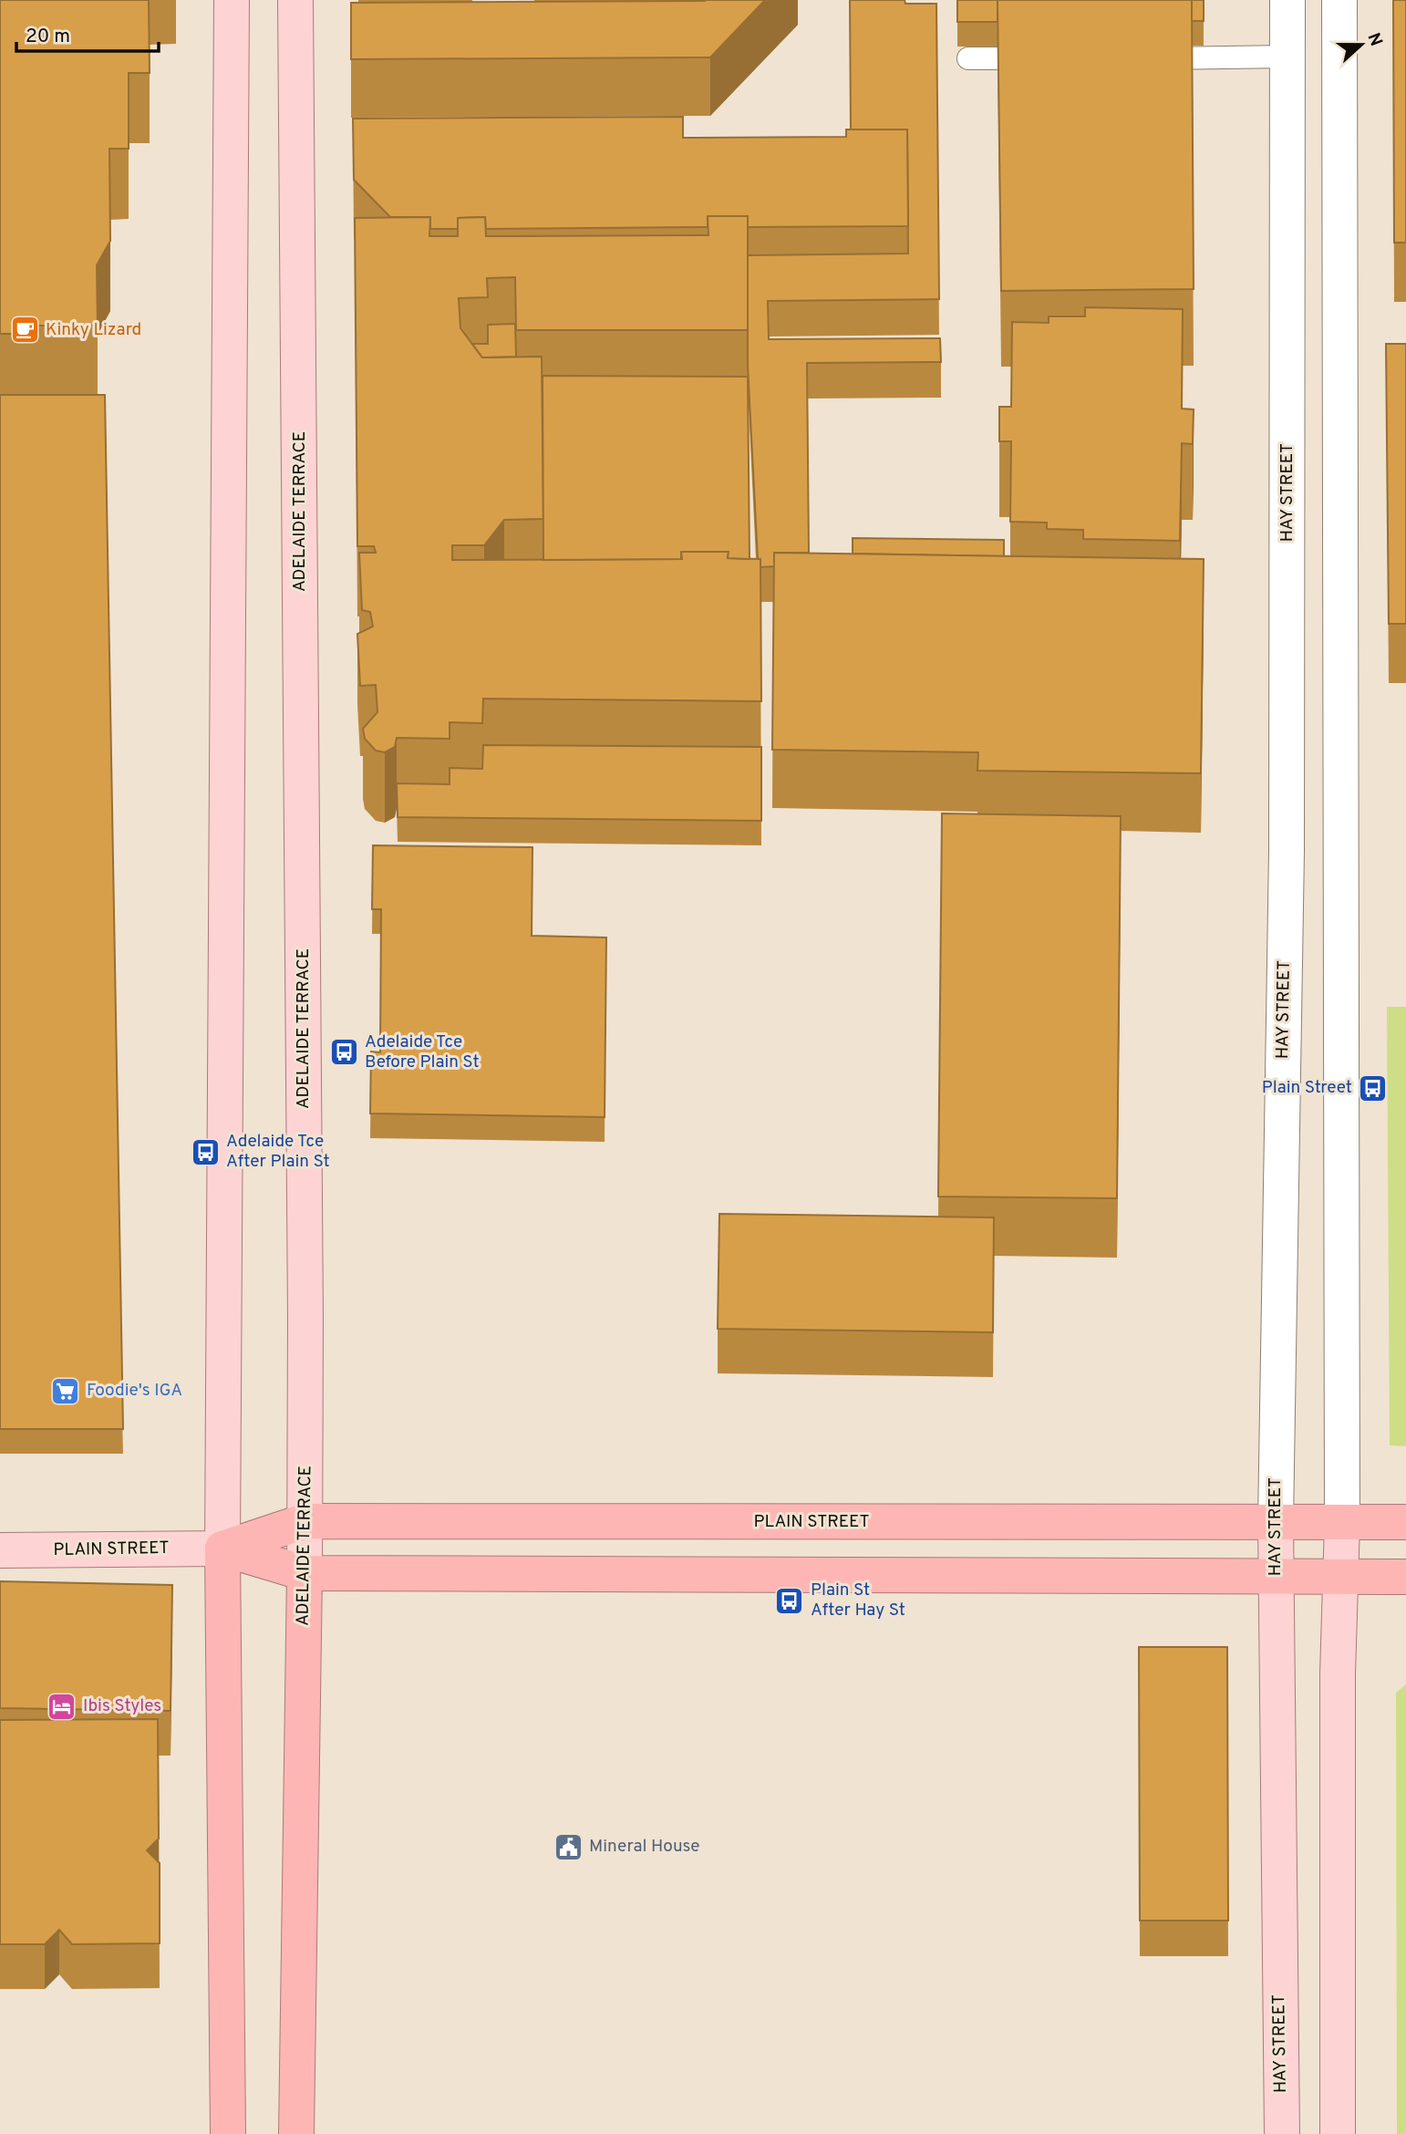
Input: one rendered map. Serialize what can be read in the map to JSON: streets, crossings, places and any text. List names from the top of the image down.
{
  "streets": {
    "highway": ["ADELAIDE TERRACE", "PLAIN STREET"],
    "main road": ["HAY STREET"]
  },
  "crossings": [
    ["HAY STREET", "PLAIN STREET"],
    ["ADELAIDE TERRACE", "PLAIN STREET"]
  ],
  "places": {
    "cafe": ["Kinky Lizard"],
    "bus stop": [
      "Adelaide Tce Before Plain St",
      "Plain Street",
      "Adelaide Tce After Plain St",
      "Plain St After Hay St"
    ],
    "supermarket": ["Foodie's IGA"],
    "hotel": ["Ibis Styles"],
    "public building": ["Mineral House"]
  },
  "scale_bar": "20 m",
  "north": "right"
}
